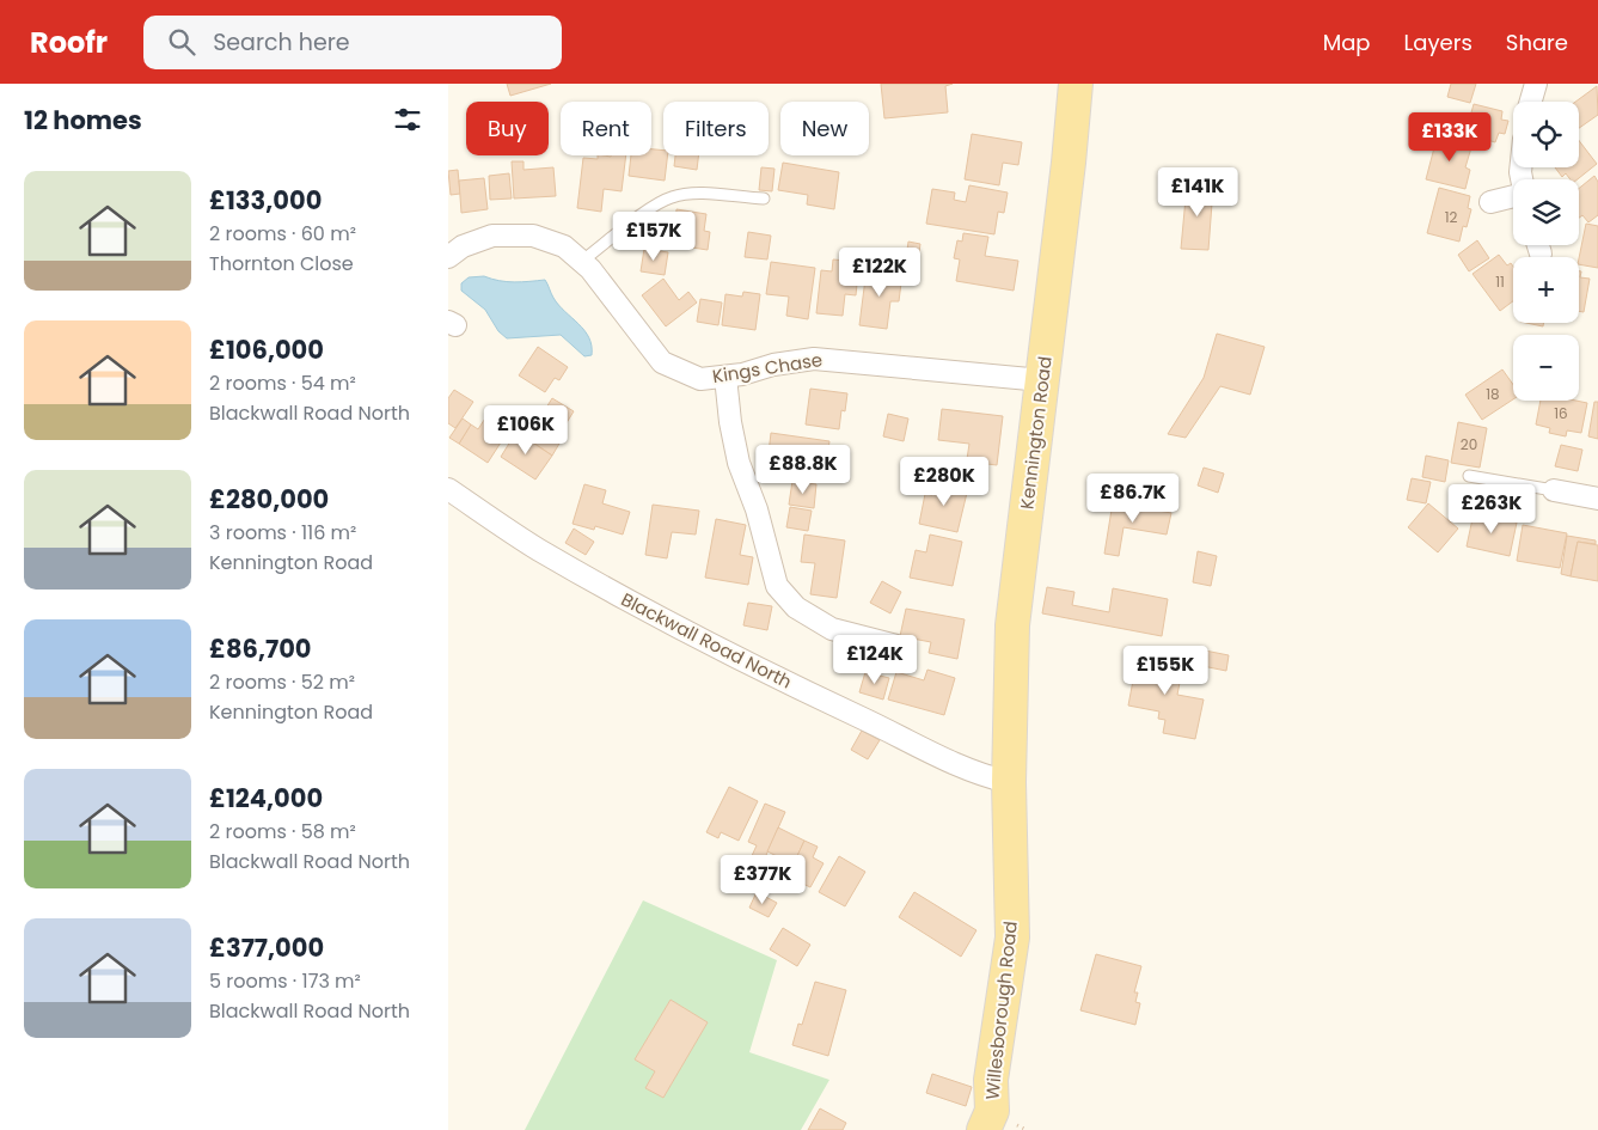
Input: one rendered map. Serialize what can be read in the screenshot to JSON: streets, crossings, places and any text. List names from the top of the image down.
{
  "streets": {
    "main road": ["Kennington Road", "Willesborough Road"],
    "street": ["Kings Chase", "Blackwall Road North"]
  },
  "crossings": [
    ["Kings Chase", "Kennington Road"],
    ["Kennington Road", "Blackwall Road North"],
    ["Kennington Road", "Willesborough Road"],
    ["Blackwall Road North", "Willesborough Road"]
  ],
  "house_numbers": [
    "12",
    "11",
    "18",
    "16",
    "20"
  ],
  "page": {
    "header": "Roofr",
    "search": "Search here",
    "nav": ["Map", "Layers", "Share"],
    "heading": "12 homes",
    "map_buttons": ["+", "−"],
    "chip": [
      "Buy",
      "Rent",
      "Filters",
      "New"
    ],
    "price": [
      "£133K",
      "£141K",
      "£157K",
      "£122K",
      "£106K",
      "£88.8K",
      "£280K",
      "£86.7K",
      "£263K",
      "£124K",
      "£155K",
      "£377K"
    ],
    "list": [
      {
        "name": "£133,000",
        "note": "2 rooms · 60 m² · Thornton Close"
      },
      {
        "name": "£106,000",
        "note": "2 rooms · 54 m² · Blackwall Road North"
      },
      {
        "name": "£280,000",
        "note": "3 rooms · 116 m² · Kennington Road"
      },
      {
        "name": "£86,700",
        "note": "2 rooms · 52 m² · Kennington Road"
      },
      {
        "name": "£124,000",
        "note": "2 rooms · 58 m² · Blackwall Road North"
      },
      {
        "name": "£377,000",
        "note": "5 rooms · 173 m² · Blackwall Road North"
      }
    ]
  }
}
